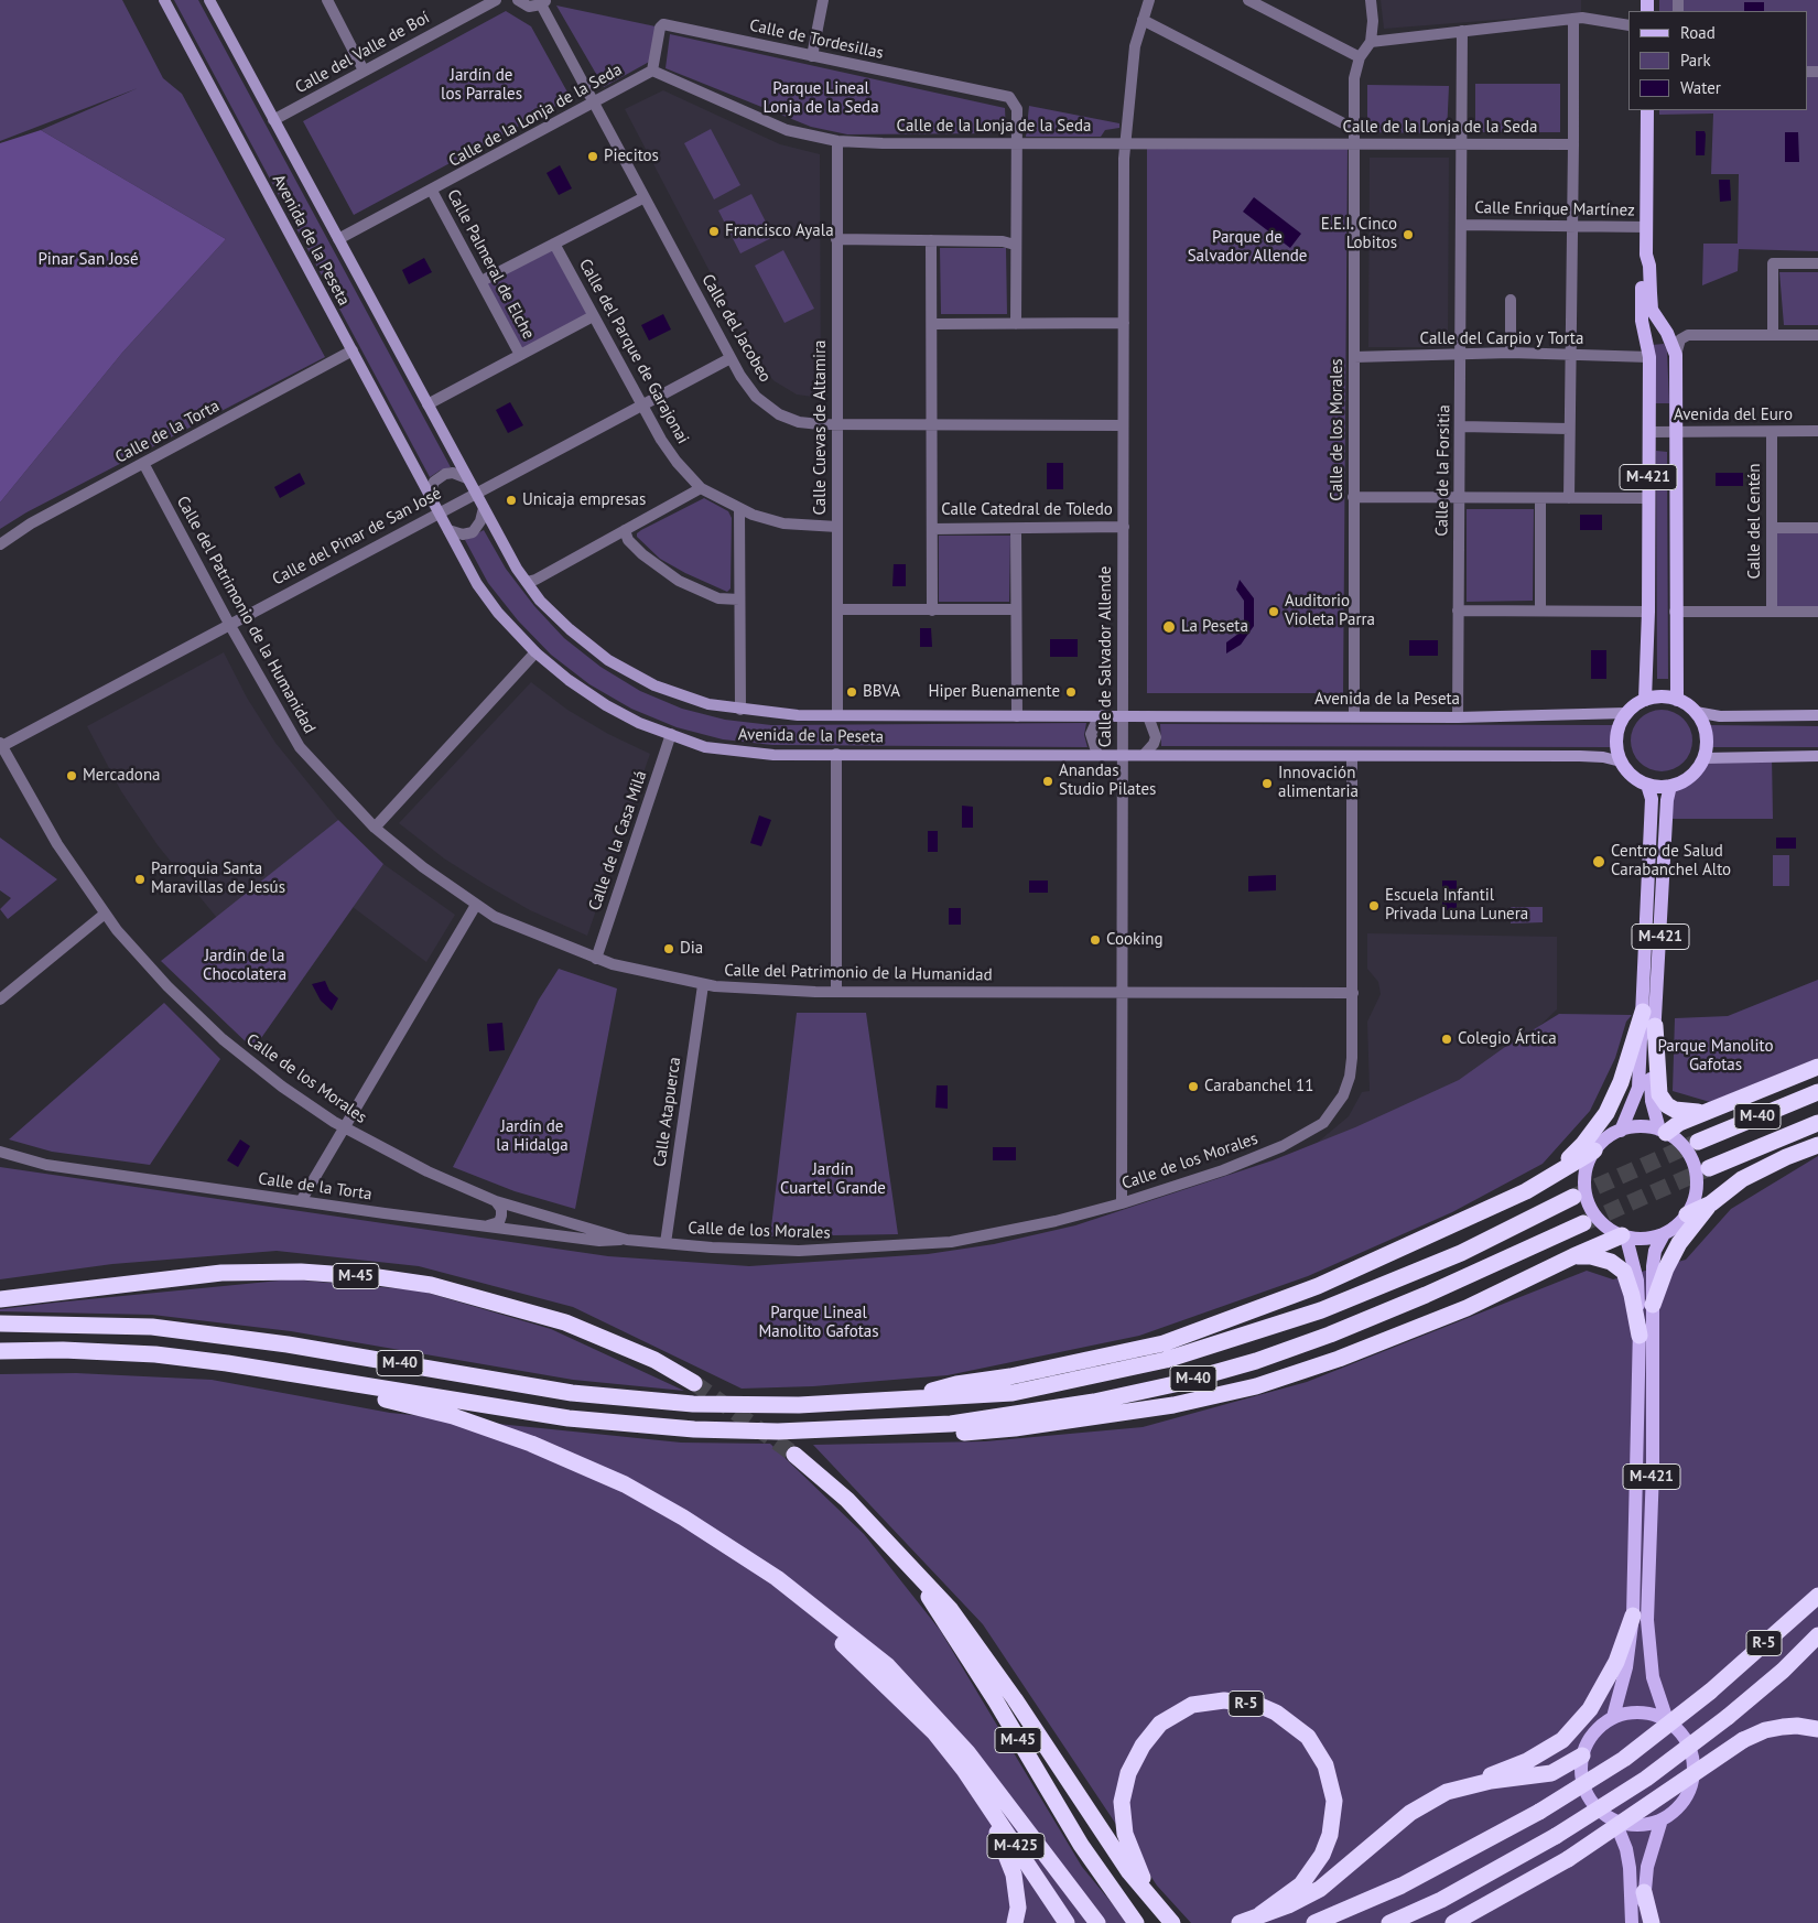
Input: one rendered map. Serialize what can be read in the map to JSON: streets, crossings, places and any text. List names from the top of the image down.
{
  "streets": {
    "highway": [
      "M-40",
      "M-45",
      "R-5",
      "M-425"
    ],
    "main road": ["M-421"],
    "street": [
      "Calle de Tordesillas",
      "Calle del Valle de Boí",
      "Calle de la Lonja de la Seda",
      "Calle Enrique Martínez",
      "Avenida de la Peseta",
      "Calle Palmeral de Elche",
      "Calle del Jacobeo",
      "Calle del Carpio y Torta",
      "Calle del Parque de Garajonai",
      "Avenida del Euro",
      "Calle Cuevas de Altamira",
      "Calle de los Morales",
      "Calle de la Torta",
      "Calle de la Forsitia",
      "Calle Catedral de Toledo",
      "Calle del Centén",
      "Calle del Pinar de San José",
      "Calle del Patrimonio de la Humanidad",
      "Calle de Salvador Allende",
      "Calle de la Casa Milá",
      "Calle Atapuerca"
    ]
  },
  "crossings": [
    ["Calle de Tordesillas", "Calle de la Lonja de la Seda"],
    ["Calle del Valle de Boí", "Avenida de la Peseta"],
    ["Calle de la Lonja de la Seda", "Avenida de la Peseta"],
    ["Calle de la Lonja de la Seda", "Calle Palmeral de Elche"],
    ["Calle de la Lonja de la Seda", "Calle del Jacobeo"],
    ["Calle de la Lonja de la Seda", "Calle Cuevas de Altamira"],
    ["Calle de la Lonja de la Seda", "Calle de los Morales"],
    ["Calle de la Lonja de la Seda", "Calle de la Forsitia"],
    ["Calle de la Lonja de la Seda", "Calle de Salvador Allende"],
    ["Calle Enrique Martínez", "Calle de la Forsitia"],
    ["Calle Enrique Martínez", "M-421"],
    ["Avenida de la Peseta", "Calle Cuevas de Altamira"],
    ["Avenida de la Peseta", "Calle de los Morales"],
    ["Avenida de la Peseta", "Calle de la Torta"],
    ["Avenida de la Peseta", "Calle de la Forsitia"],
    ["Avenida de la Peseta", "M-421"],
    ["Avenida de la Peseta", "Calle del Pinar de San José"],
    ["Avenida de la Peseta", "Calle de Salvador Allende"],
    ["Avenida de la Peseta", "Calle de la Casa Milá"],
    ["Calle del Jacobeo", "Calle Cuevas de Altamira"],
    ["Calle del Jacobeo", "Calle del Pinar de San José"],
    ["Calle del Jacobeo", "Calle de Salvador Allende"],
    ["Calle del Carpio y Torta", "Calle de los Morales"],
    ["Calle del Carpio y Torta", "Calle de la Forsitia"],
    ["Calle del Carpio y Torta", "M-421"],
    ["Calle del Parque de Garajonai", "Calle Cuevas de Altamira"],
    ["Calle del Parque de Garajonai", "Calle del Pinar de San José"],
    ["Avenida del Euro", "M-421"],
    ["Avenida del Euro", "Calle del Centén"],
    ["Calle de los Morales", "Calle de la Torta"],
    ["Calle de los Morales", "Calle del Pinar de San José"],
    ["Calle de los Morales", "Calle del Patrimonio de la Humanidad"],
    ["Calle de los Morales", "Calle de Salvador Allende"],
    ["Calle de los Morales", "Calle Atapuerca"],
    ["Calle de la Torta", "Calle del Patrimonio de la Humanidad"],
    ["M-421", "R-5"],
    ["Calle Catedral de Toledo", "Calle de Salvador Allende"],
    ["Calle del Pinar de San José", "Calle del Patrimonio de la Humanidad"],
    ["Calle del Patrimonio de la Humanidad", "Calle de Salvador Allende"],
    ["Calle del Patrimonio de la Humanidad", "Calle de la Casa Milá"],
    ["Calle del Patrimonio de la Humanidad", "Calle Atapuerca"],
    ["M-40", "M-45"],
    ["M-45", "R-5"]
  ],
  "parks": [
    "Jardín de los Parrales",
    "Parque Lineal Lonja de la Seda",
    "Parque de Salvador Allende",
    "Pinar San José",
    "Jardín de la Chocolatera",
    "Parque Manolito Gafotas",
    "Jardín de la Hidalga",
    "Jardín Cuartel Grande",
    "Parque Lineal Manolito Gafotas"
  ],
  "places": [
    "Piecitos",
    "Francisco Ayala",
    "E.E.I. Cinco Lobitos",
    "Unicaja empresas",
    "Auditorio Violeta Parra",
    "La Peseta",
    "BBVA",
    "Hiper Buenamente",
    "Mercadona",
    "Anandas Studio Pilates",
    "Innovación alimentaria",
    "Centro de Salud Carabanchel Alto",
    "Parroquia Santa Maravillas de Jesús",
    "Escuela Infantil Privada Luna Lunera",
    "Cooking",
    "Dia",
    "Colegio Ártica",
    "Carabanchel 11"
  ],
  "legend": ["Road", "Park", "Water"]
}
